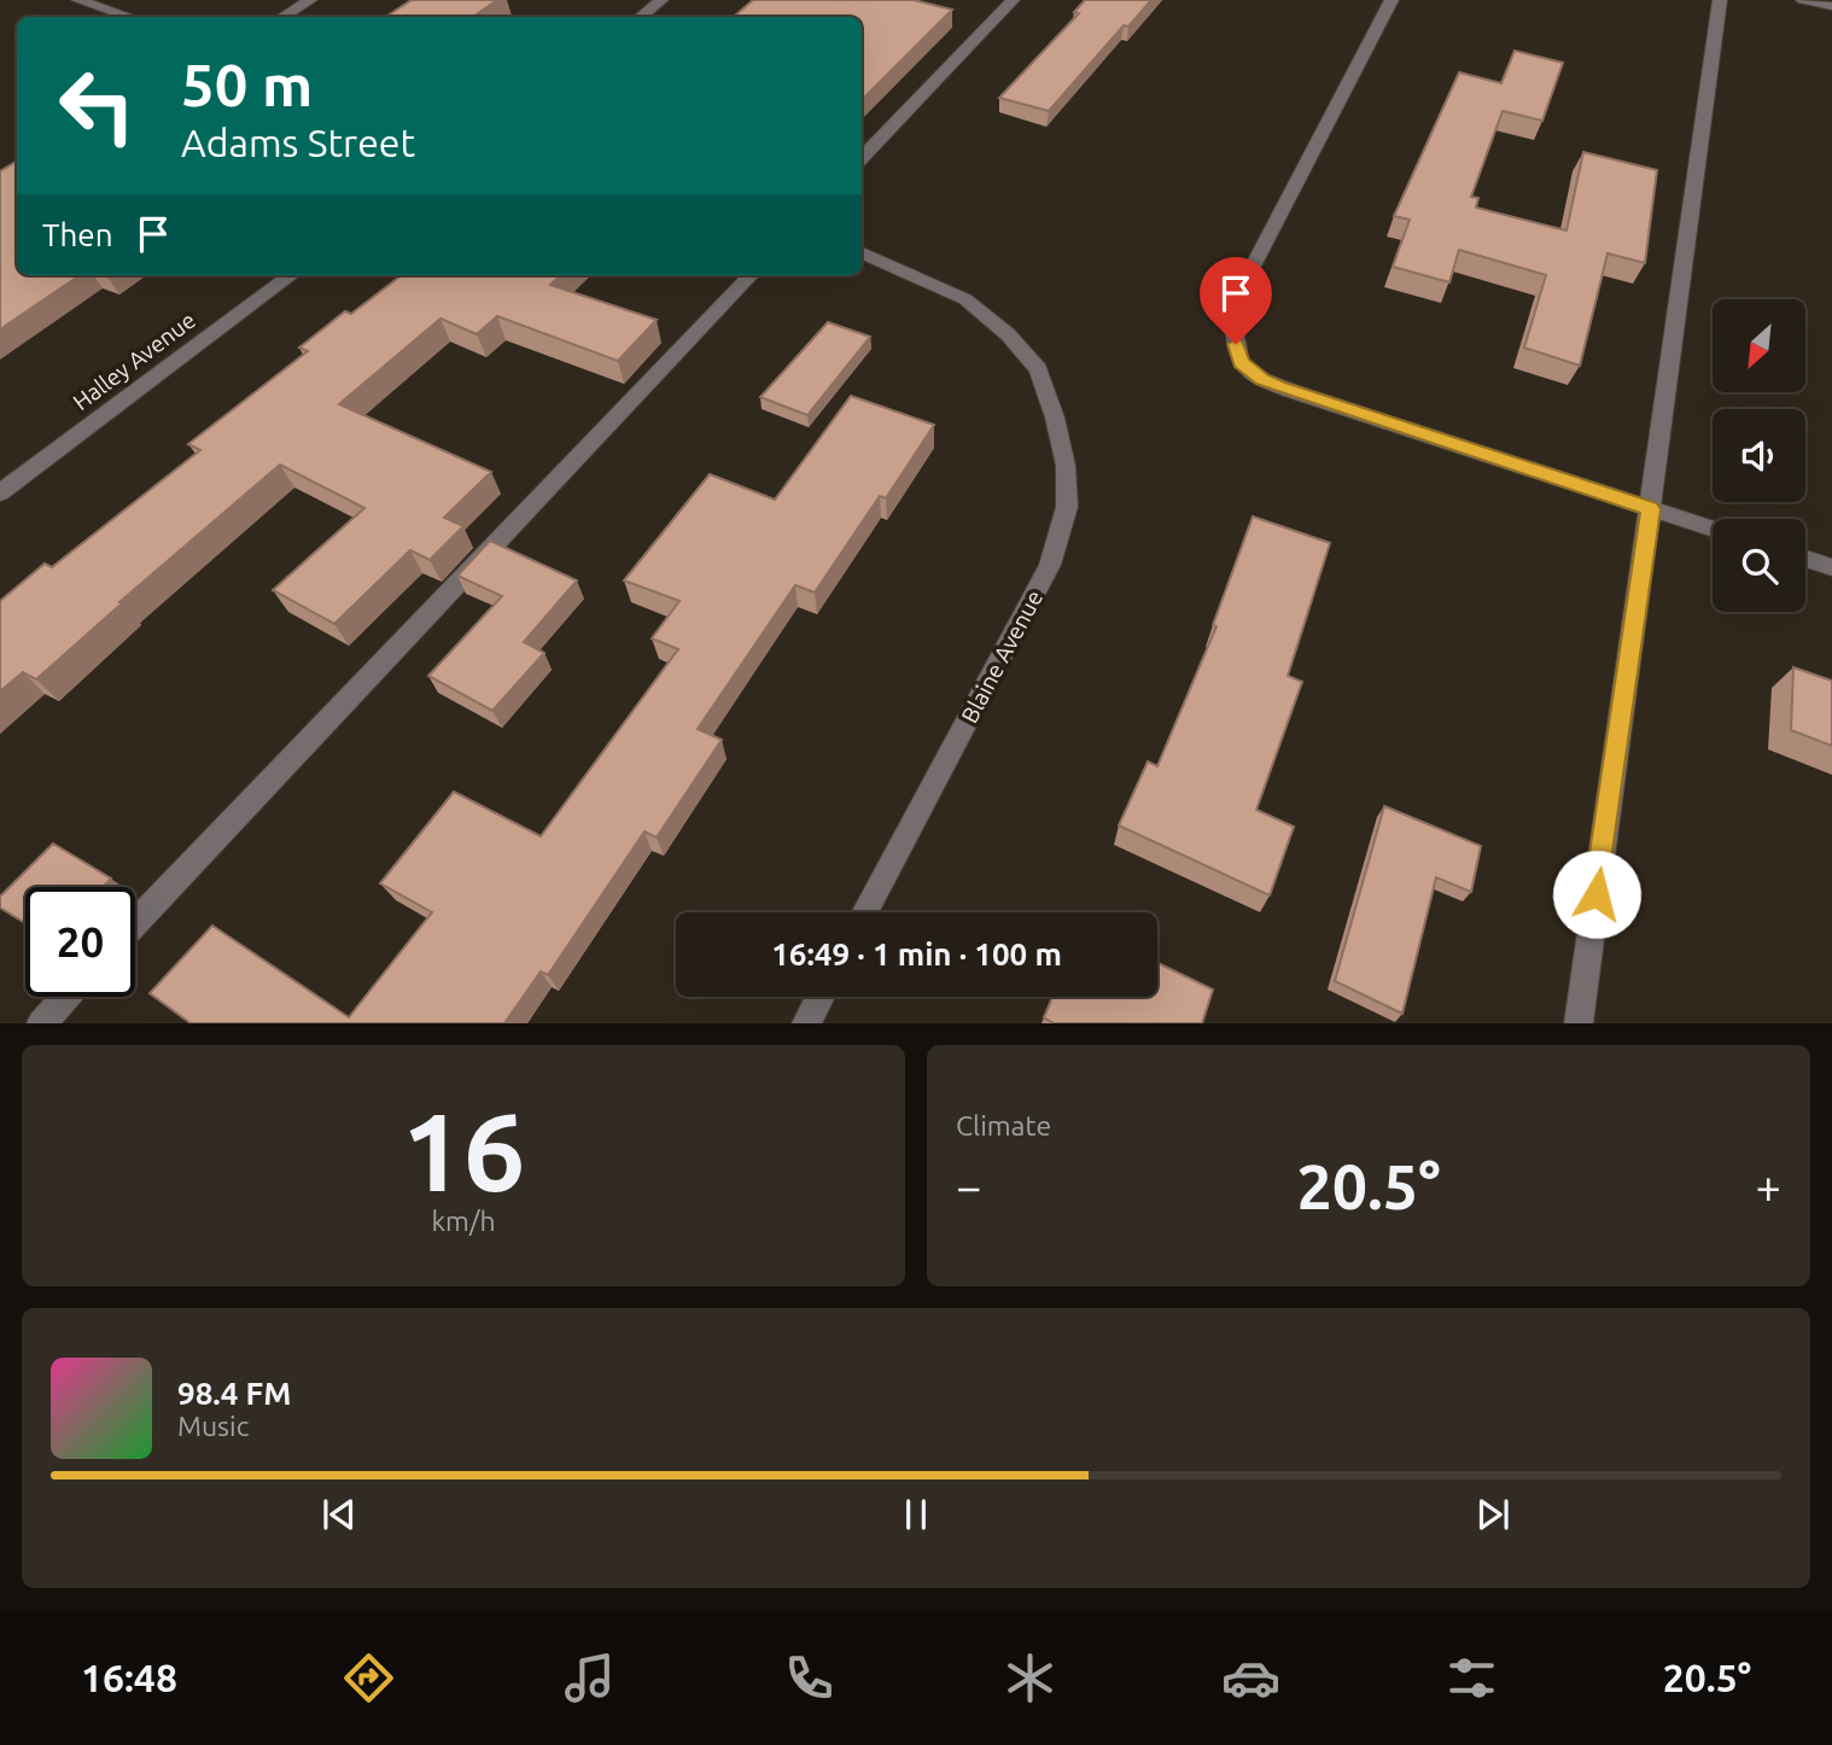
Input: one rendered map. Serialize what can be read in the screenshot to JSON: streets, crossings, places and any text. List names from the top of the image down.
{
  "streets": {
    "street": ["Halley Avenue", "Blaine Avenue"]
  },
  "north": "bottom left",
  "page": {
    "turn": ["50 m", "Adams Street"],
    "then": "Then",
    "limit": "20",
    "trip": "16:49 · 1 min · 100 m",
    "tile": [
      ["16", "km/h"],
      "Climate"
    ],
    "heat": ["−", "20.5°", "+"],
    "song": ["98.4 FM", "Music"],
    "tabs": ["16:48", "20.5°"]
  }
}
